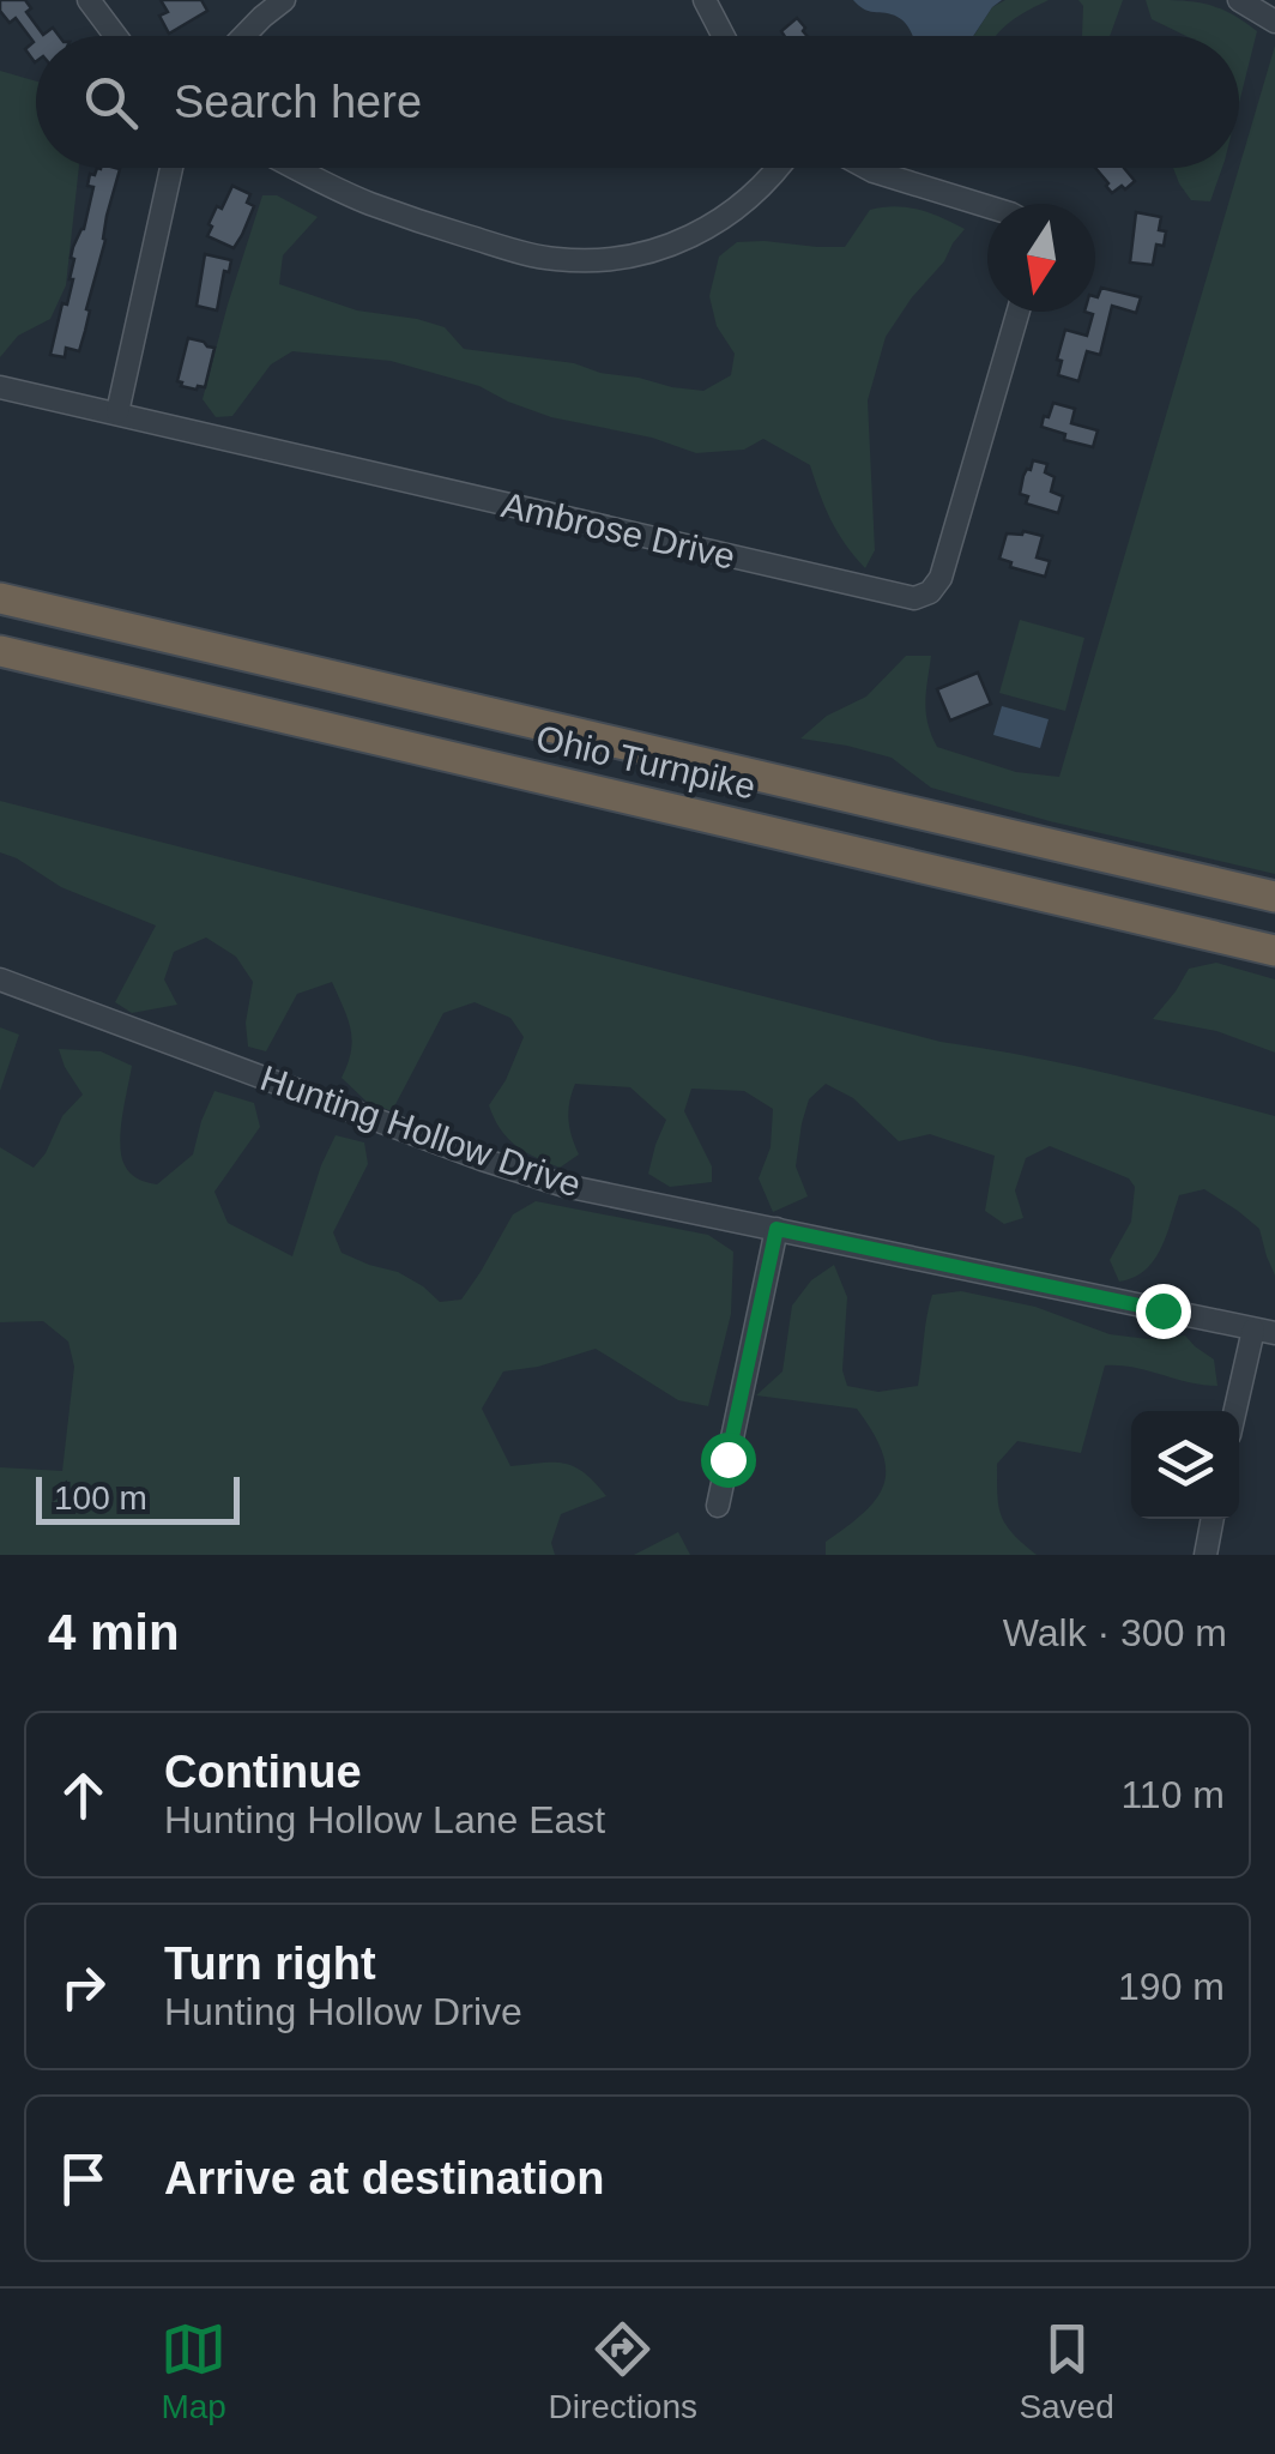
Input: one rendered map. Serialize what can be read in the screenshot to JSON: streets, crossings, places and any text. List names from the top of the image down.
{
  "streets": {
    "highway": ["Ohio Turnpike"],
    "street": ["Ambrose Drive", "Hunting Hollow Drive"]
  },
  "scale_bar": "100 m",
  "north": "bottom",
  "page": {
    "search": "Search here",
    "scale": "100 m",
    "heading": ["4 min", "Walk · 300 m"],
    "list": [
      ["Continue", "Hunting Hollow Lane East", "110 m"],
      ["Turn right", "Hunting Hollow Drive", "190 m"],
      "Arrive at destination"
    ],
    "nav": ["Map", "Directions", "Saved"]
  }
}
